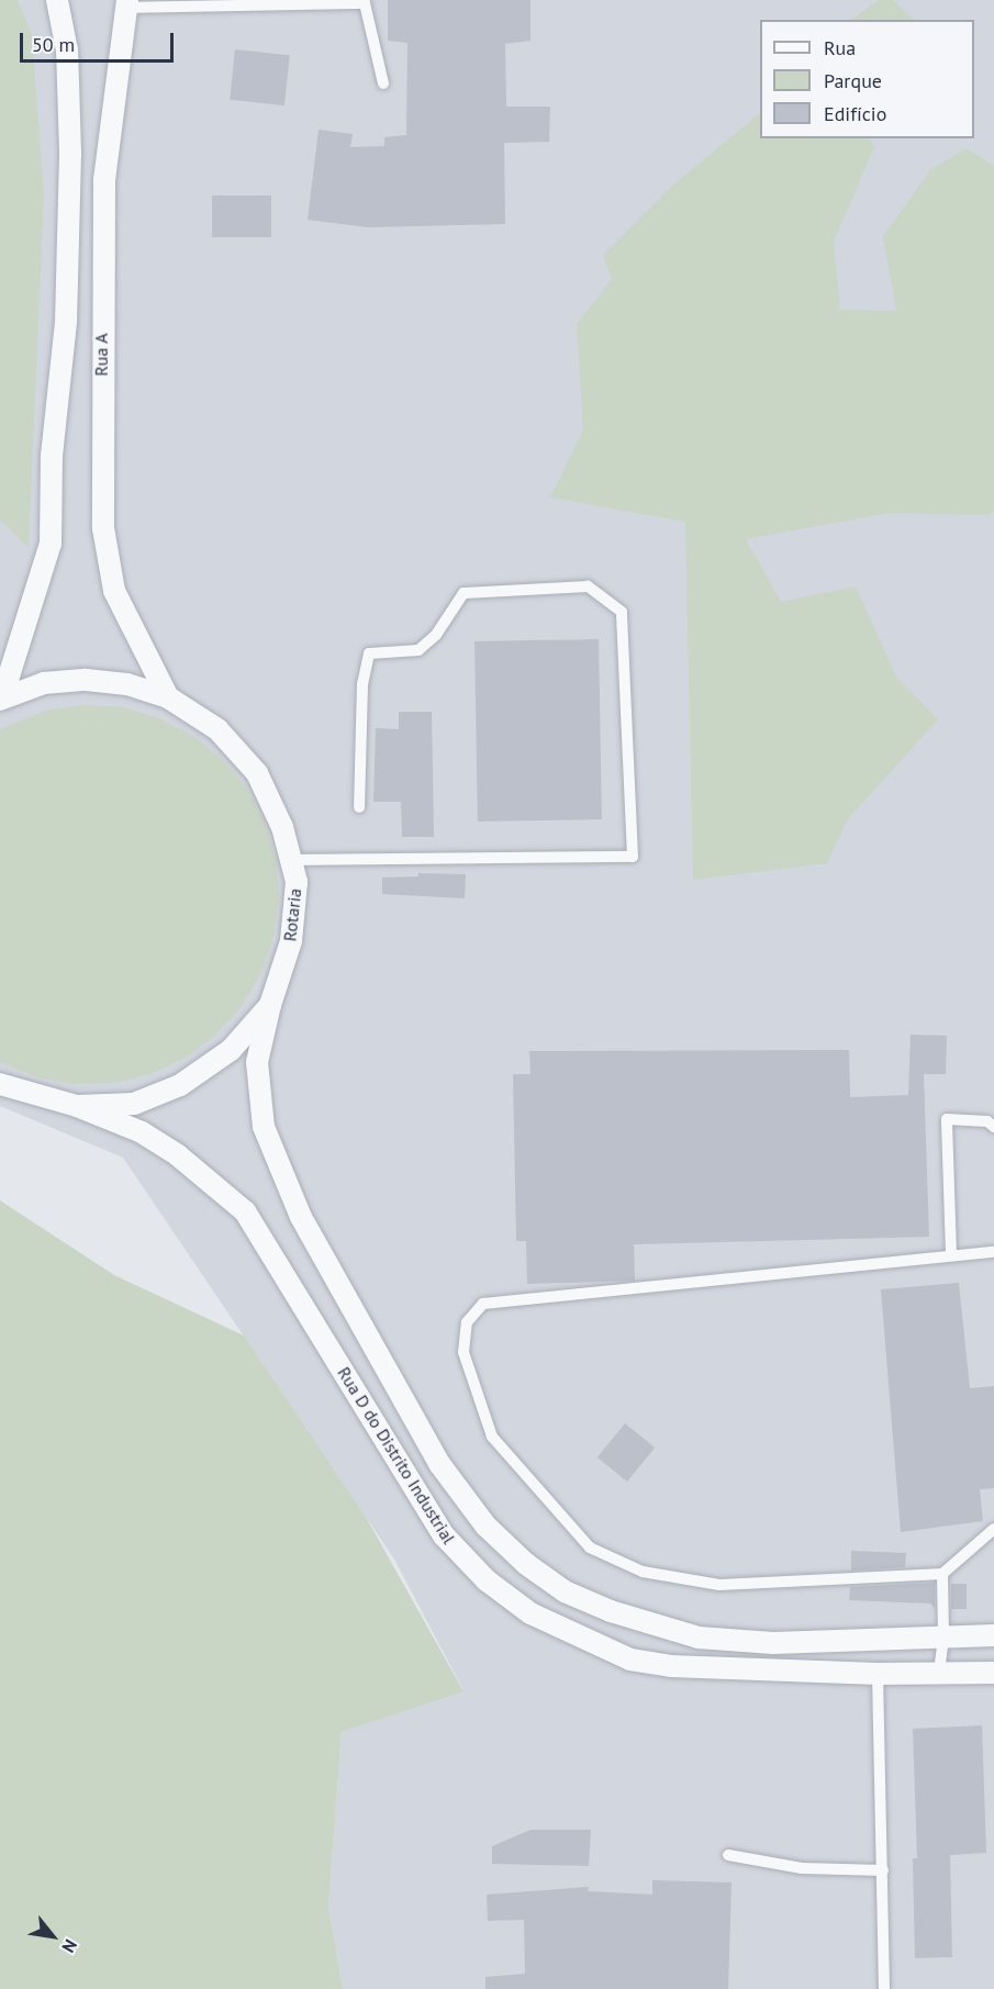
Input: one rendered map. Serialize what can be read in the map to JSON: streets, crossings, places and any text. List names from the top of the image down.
{
  "streets": {
    "street": ["Rua A", "Rotaria", "Rua D do Distrito Industrial"]
  },
  "crossings": [
    ["Rua A", "Rotaria"],
    ["Rotaria", "Rua D do Distrito Industrial"]
  ],
  "legend": ["Rua", "Parque", "Edifício"],
  "scale_bar": "50 m",
  "north": "bottom right"
}
